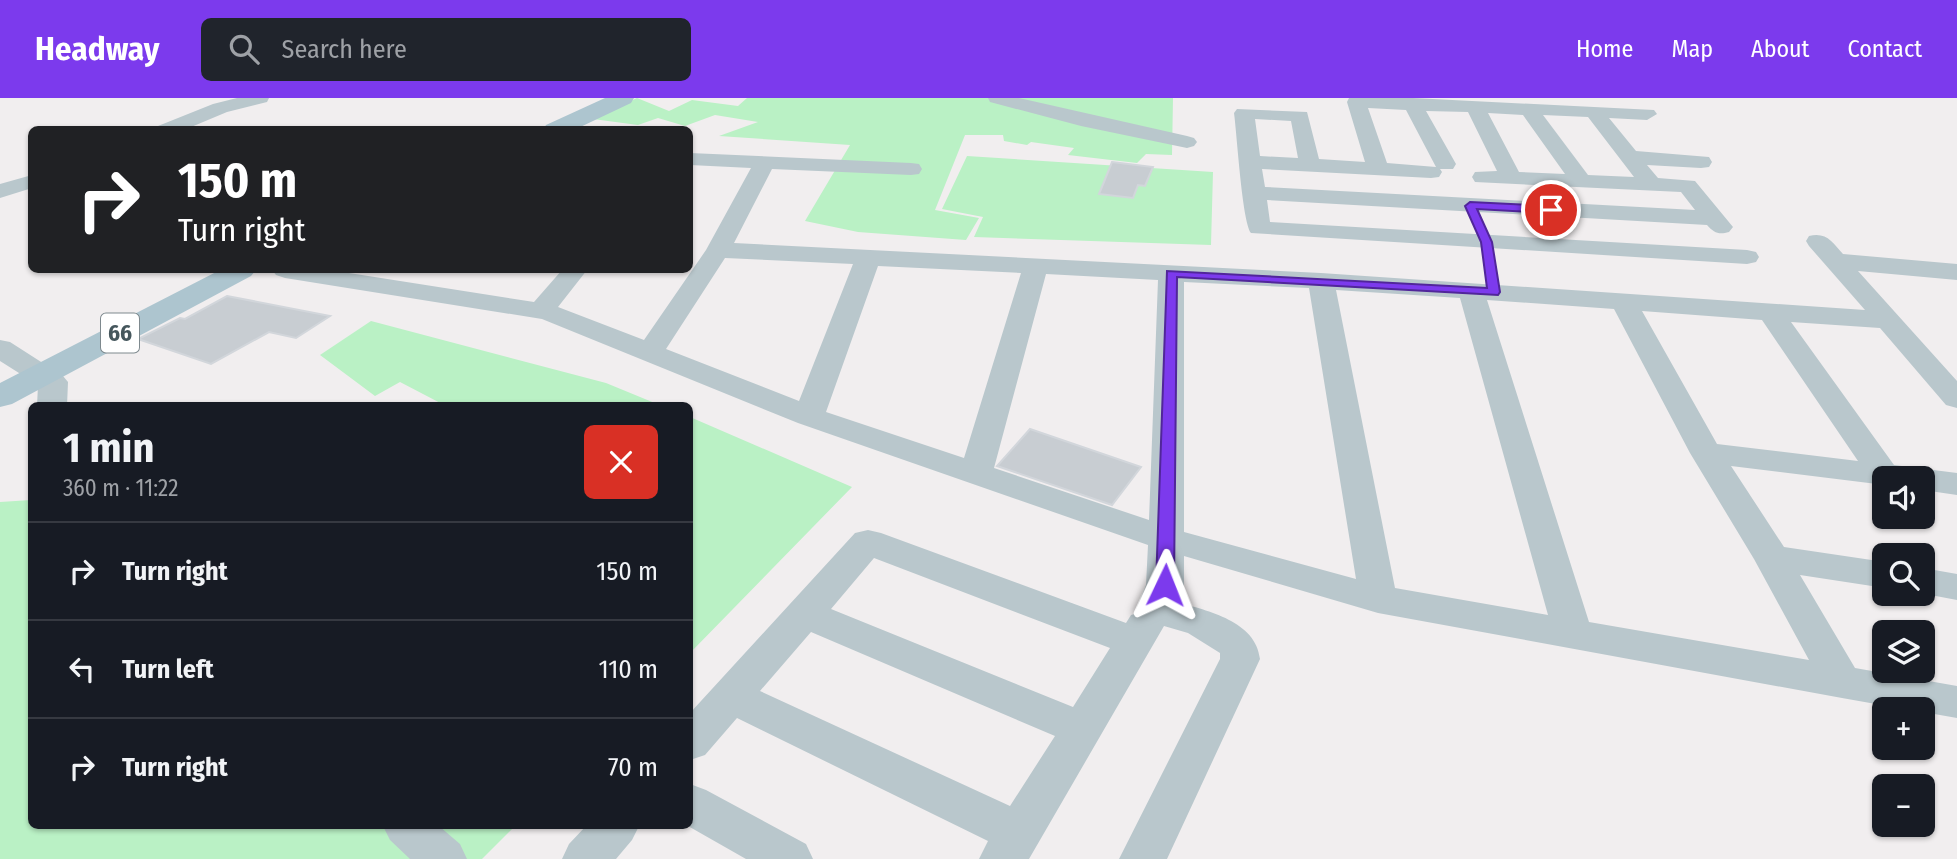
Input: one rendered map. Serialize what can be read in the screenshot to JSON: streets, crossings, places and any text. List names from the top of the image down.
{
  "streets": {
    "main road": ["66"]
  },
  "page": {
    "header": "Headway",
    "search": "Search here",
    "nav": [
      "Home",
      "Map",
      "About",
      "Contact"
    ],
    "turn": ["150 m", "Turn right"],
    "heading": ["1 min", "360 m · 11:22"],
    "map_buttons": ["+", "−"],
    "list": [
      {
        "name": "Turn right",
        "value": "150 m"
      },
      {
        "name": "Turn left",
        "value": "110 m"
      },
      {
        "name": "Turn right",
        "value": "70 m"
      }
    ]
  }
}
